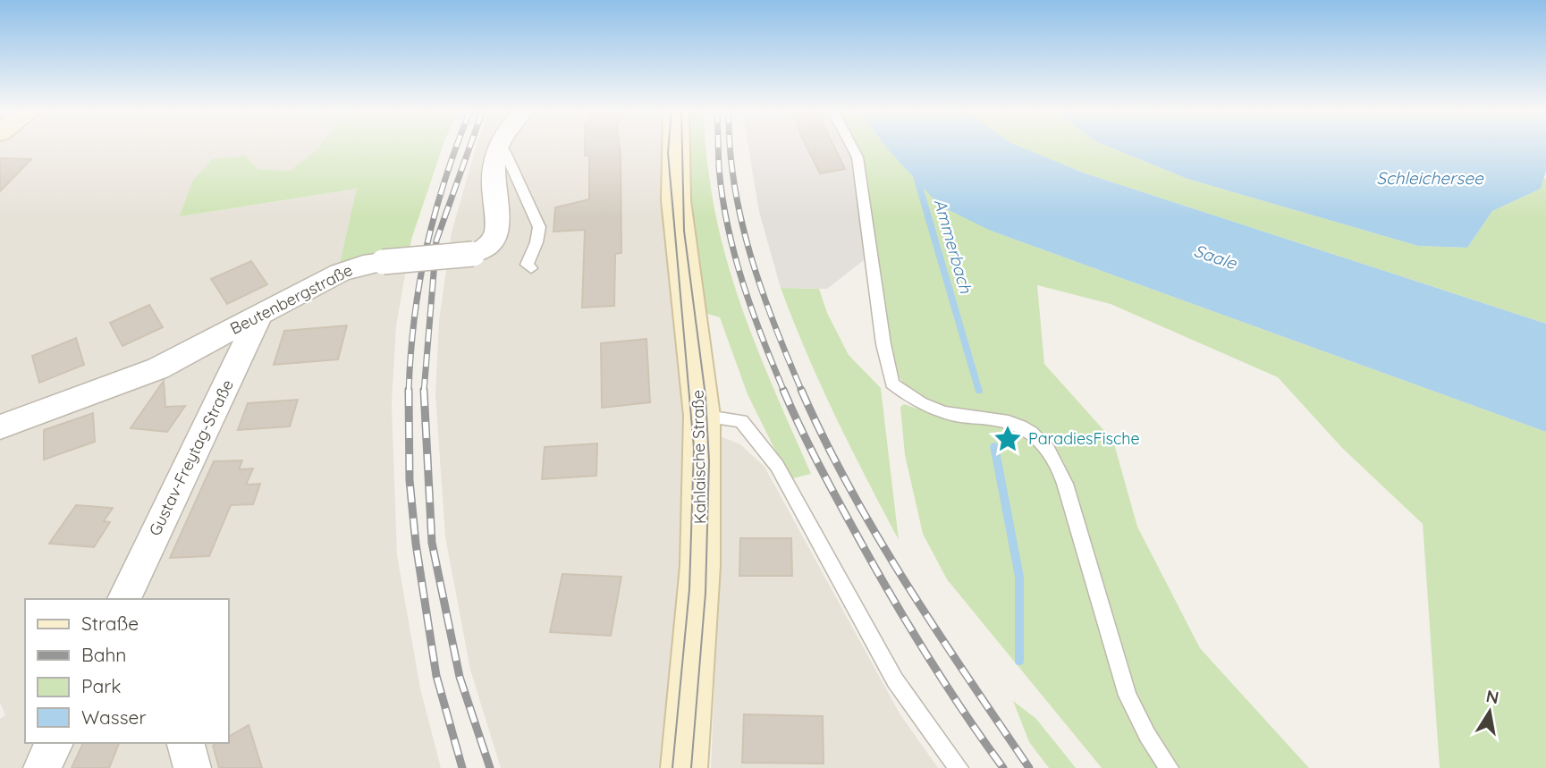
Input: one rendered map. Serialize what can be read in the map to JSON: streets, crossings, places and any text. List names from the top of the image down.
{
  "streets": {
    "main road": ["Kahlaische Straße"],
    "street": ["Beutenbergstraße", "Gustav-Freytag-Straße"]
  },
  "crossings": [
    ["Beutenbergstraße", "Gustav-Freytag-Straße"]
  ],
  "water": ["Schleichersee", "Ammerbach", "Saale"],
  "places": {
    "place": ["ParadiesFische"]
  },
  "legend": [
    "Straße",
    "Bahn",
    "Park",
    "Wasser"
  ],
  "north": "top"
}
